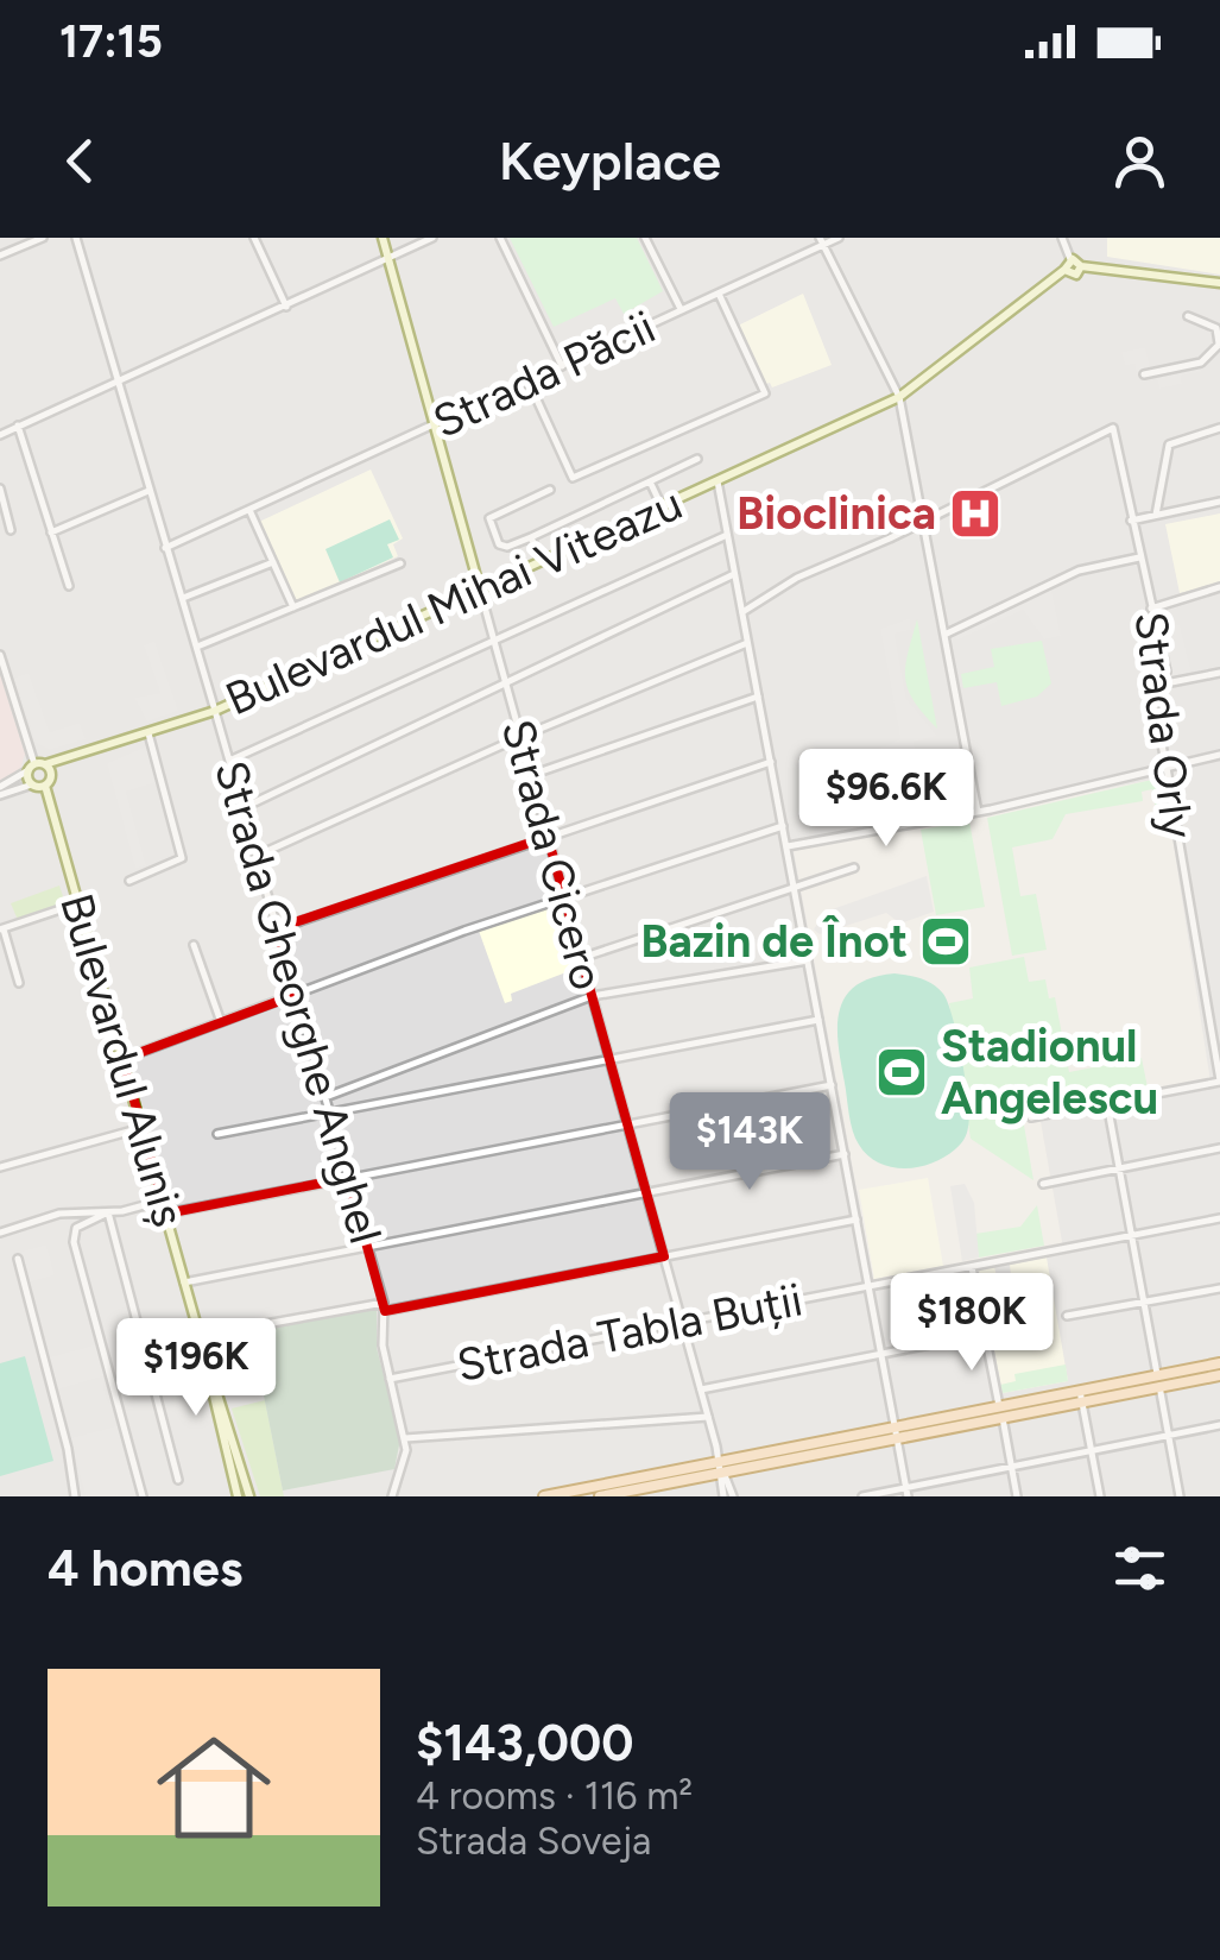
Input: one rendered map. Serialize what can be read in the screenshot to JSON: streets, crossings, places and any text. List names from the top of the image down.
{
  "streets": {
    "main road": ["Bulevardul Mihai Viteazu", "Strada Cicero", "Bulevardul Aluniș"],
    "street": [
      "Strada Păcii",
      "Strada Orly",
      "Strada Gheorghe Anghel",
      "Strada Tabla Buții"
    ]
  },
  "crossings": [
    ["Strada Păcii", "Strada Cicero"],
    ["Strada Păcii", "Strada Gheorghe Anghel"],
    ["Bulevardul Mihai Viteazu", "Strada Cicero"],
    ["Bulevardul Mihai Viteazu", "Strada Gheorghe Anghel"],
    ["Bulevardul Mihai Viteazu", "Bulevardul Aluniș"],
    ["Strada Cicero", "Strada Tabla Buții"],
    ["Strada Gheorghe Anghel", "Strada Tabla Buții"]
  ],
  "places": {
    "hospital": ["Bioclinica"],
    "sports": ["Bazin de Înot", "Stadionul Angelescu"]
  },
  "page": {
    "status": "17:15",
    "header": "Keyplace",
    "price": [
      "$96.6K",
      "$143K",
      "$180K",
      "$196K"
    ],
    "heading": "4 homes",
    "list": [
      {
        "name": "$143,000",
        "note": "4 rooms · 116 m² · Strada Soveja"
      }
    ]
  }
}
